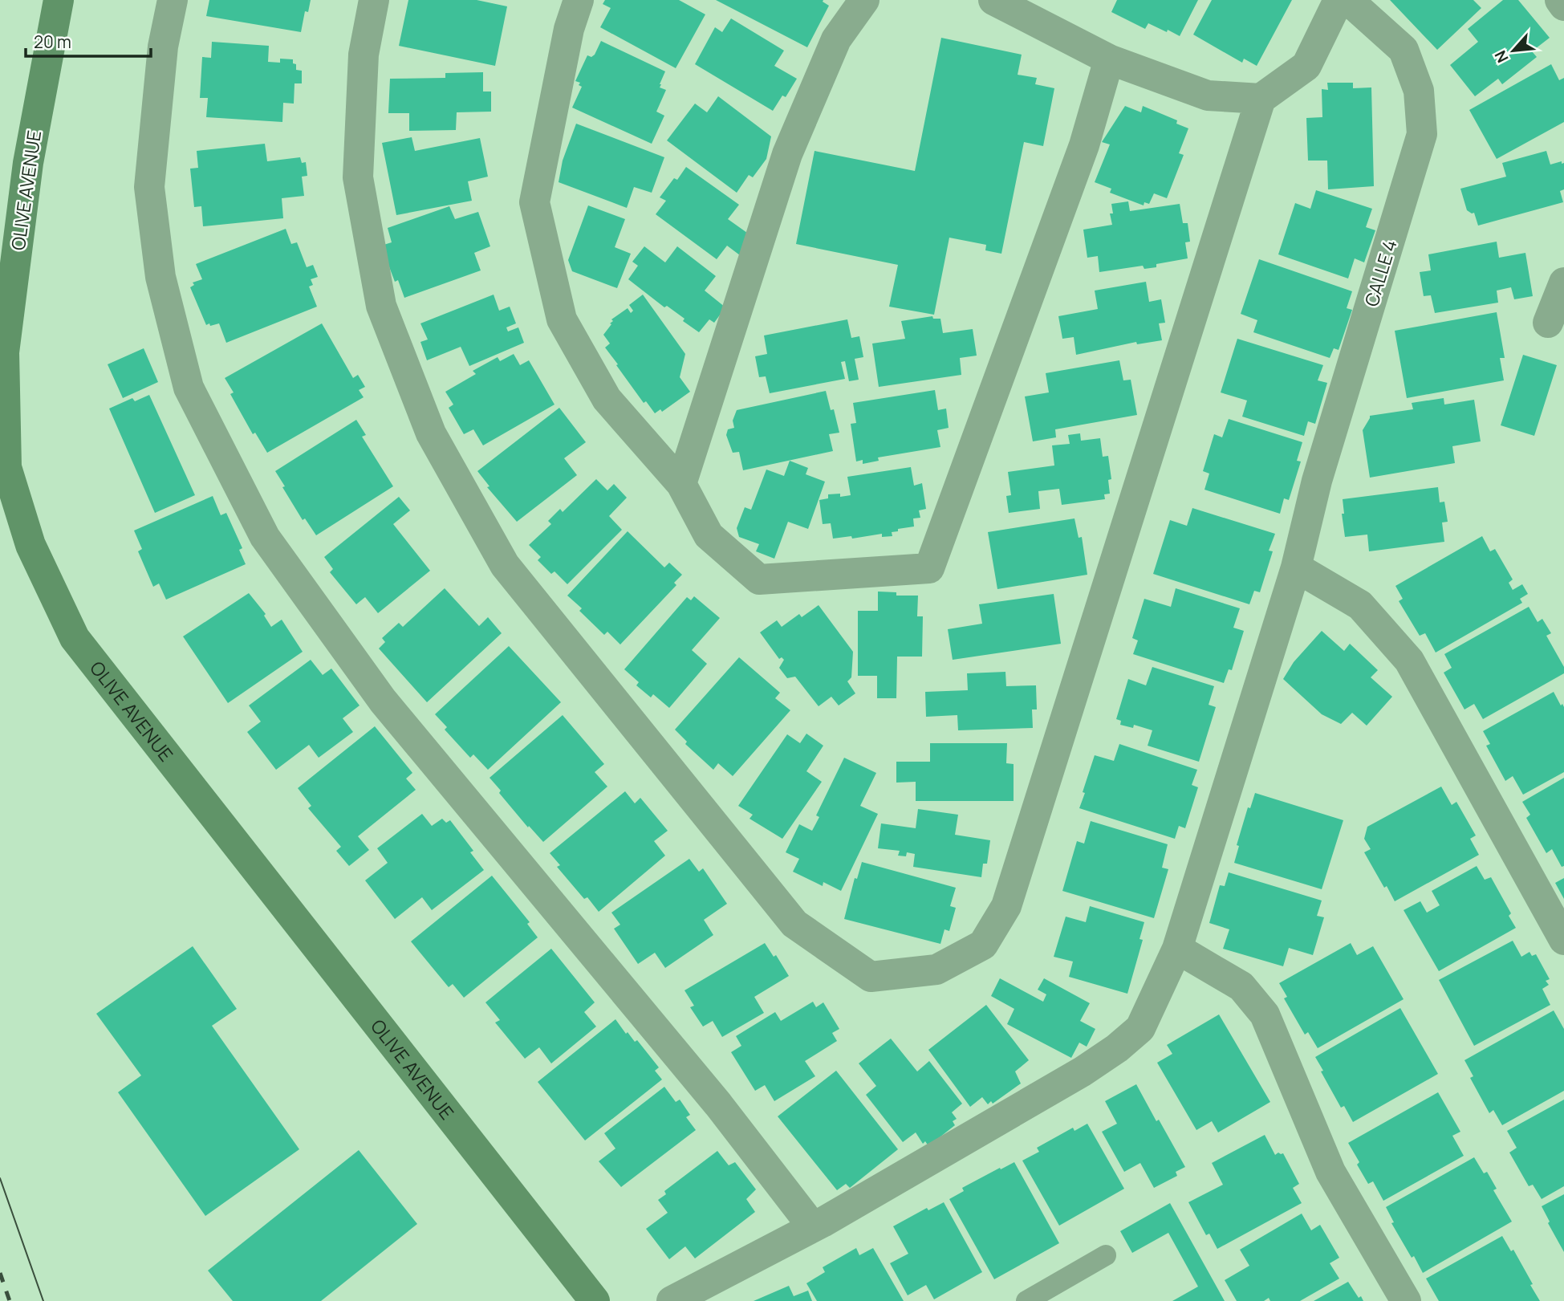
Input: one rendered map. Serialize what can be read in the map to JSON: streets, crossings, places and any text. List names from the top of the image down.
{
  "streets": {
    "main road": ["OLIVE AVENUE"],
    "street": ["CALLE 4"]
  },
  "scale_bar": "20 m",
  "north": "bottom left"
}
